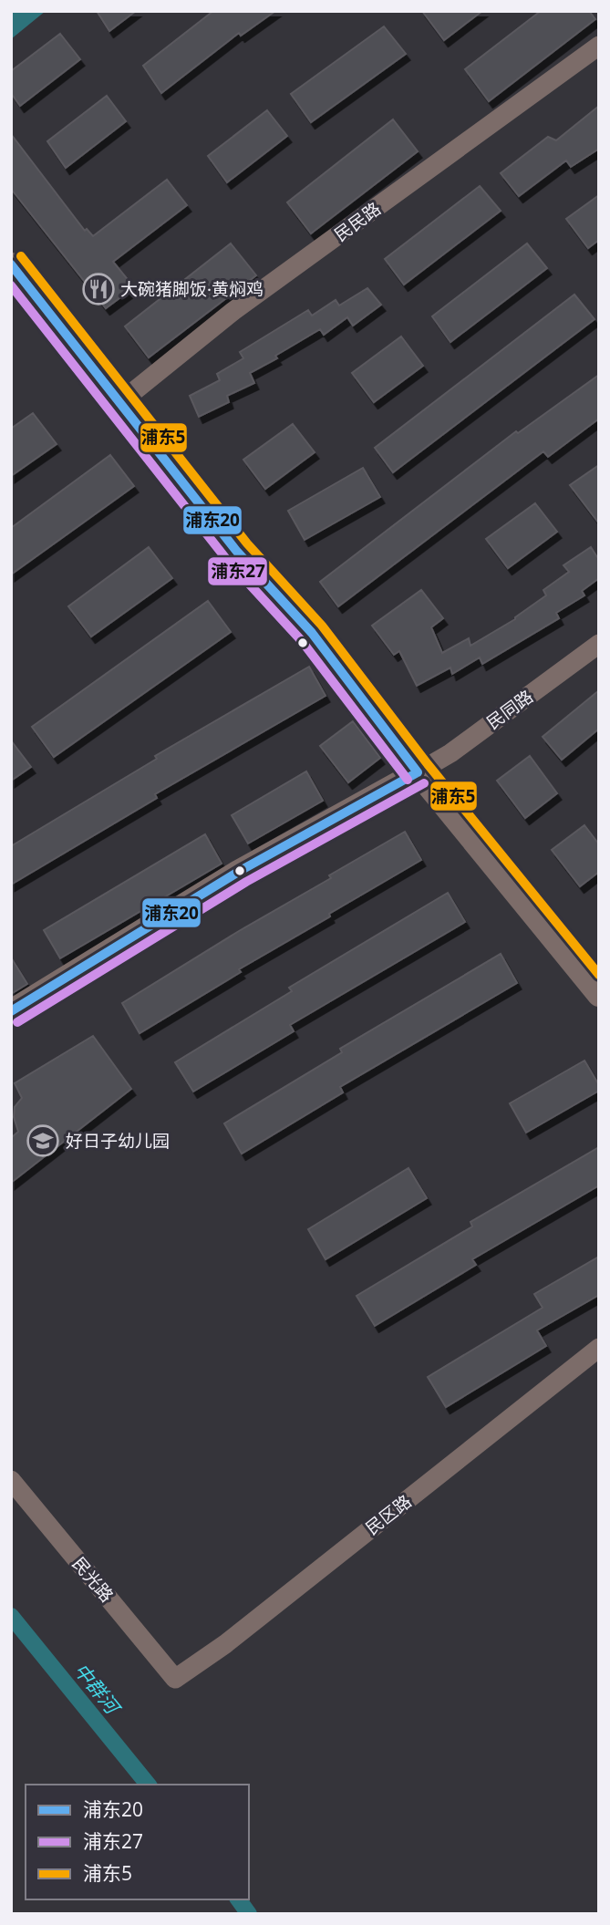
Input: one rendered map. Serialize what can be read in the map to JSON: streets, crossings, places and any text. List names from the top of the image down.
{
  "streets": {
    "street": [
      "民民路",
      "民同路",
      "民区路",
      "民光路"
    ]
  },
  "crossings": [
    ["民区路", "民光路"]
  ],
  "water": ["中群河"],
  "places": {
    "restaurant": ["大碗猪脚饭·黄焖鸡"],
    "school or university": ["好日子幼儿园"]
  },
  "lines": ["transit line 浦东5", "transit line 浦东20", "transit line 浦东27"],
  "legend": ["浦东20", "浦东27", "浦东5"]
}
